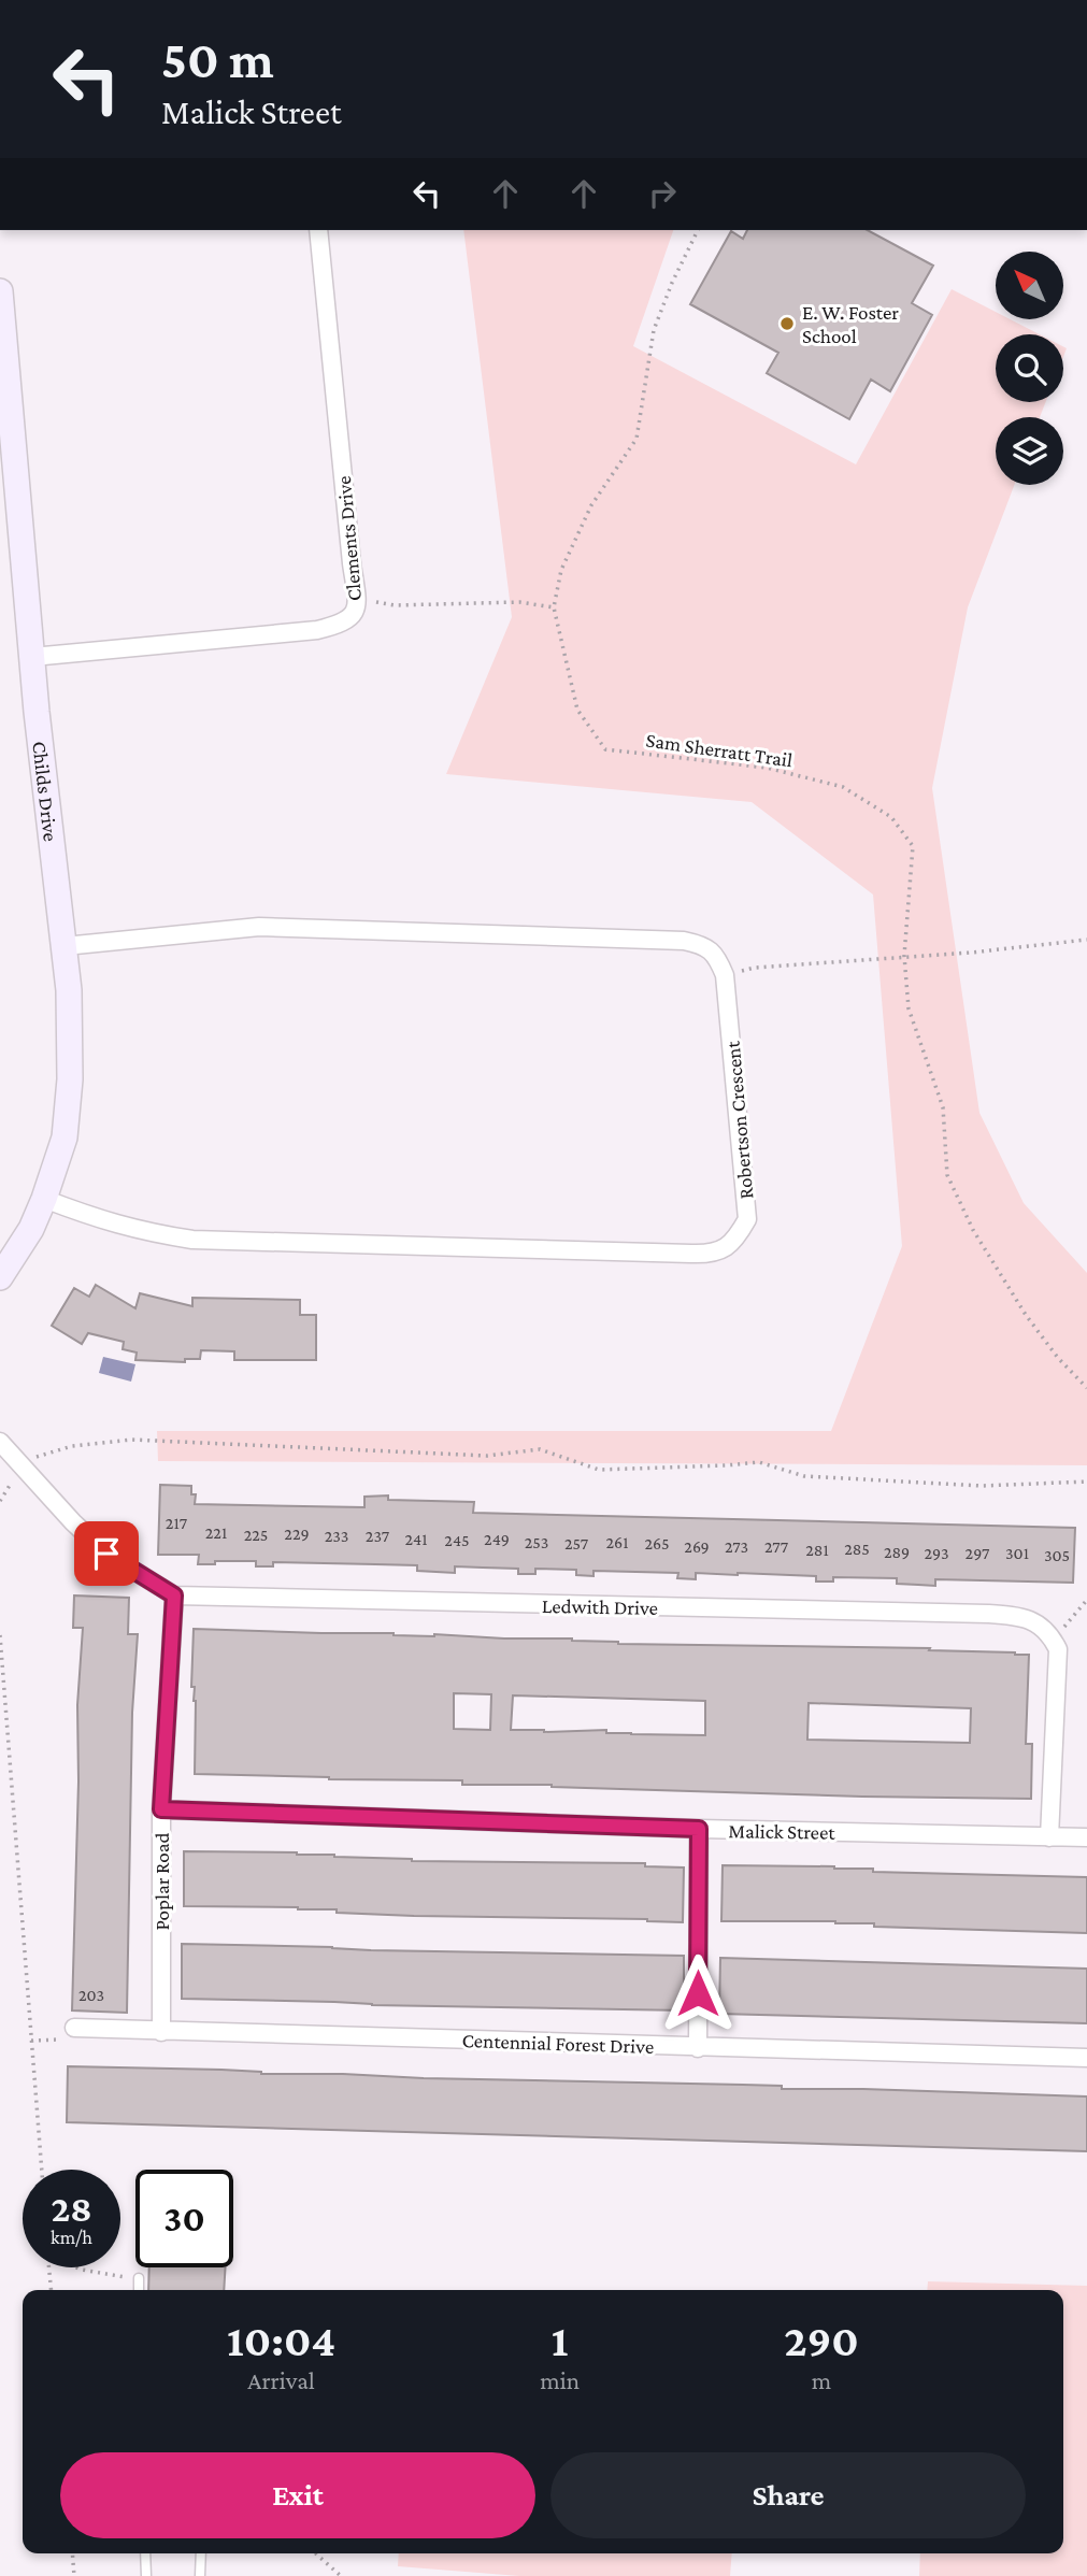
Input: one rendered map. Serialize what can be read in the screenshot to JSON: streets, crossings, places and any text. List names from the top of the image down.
{
  "streets": {
    "street": [
      "Clements Drive",
      "Childs Drive",
      "Robertson Crescent",
      "Ledwith Drive",
      "Malick Street",
      "Poplar Road",
      "Centennial Forest Drive"
    ],
    "path": ["Sam Sherratt Trail"]
  },
  "crossings": [
    ["Clements Drive", "Childs Drive"],
    ["Childs Drive", "Robertson Crescent"],
    ["Ledwith Drive", "Poplar Road"],
    ["Malick Street", "Poplar Road"],
    ["Poplar Road", "Centennial Forest Drive"]
  ],
  "places": ["E. W. Foster School"],
  "house_numbers": [
    "217",
    "221",
    "229",
    "225",
    "233",
    "237",
    "241",
    "249",
    "245",
    "253",
    "261",
    "257",
    "265",
    "269",
    "273",
    "277",
    "285",
    "281",
    "289",
    "293",
    "297",
    "301",
    "305",
    "203"
  ],
  "north": "top left",
  "page": {
    "turn": ["50 m", "Malick Street"],
    "speed": "28 km/h",
    "limit": "30",
    "eta": [
      "10:04",
      "Arrival",
      "1",
      "min",
      "290",
      "m"
    ],
    "buttons": ["Exit", "Share"]
  }
}
